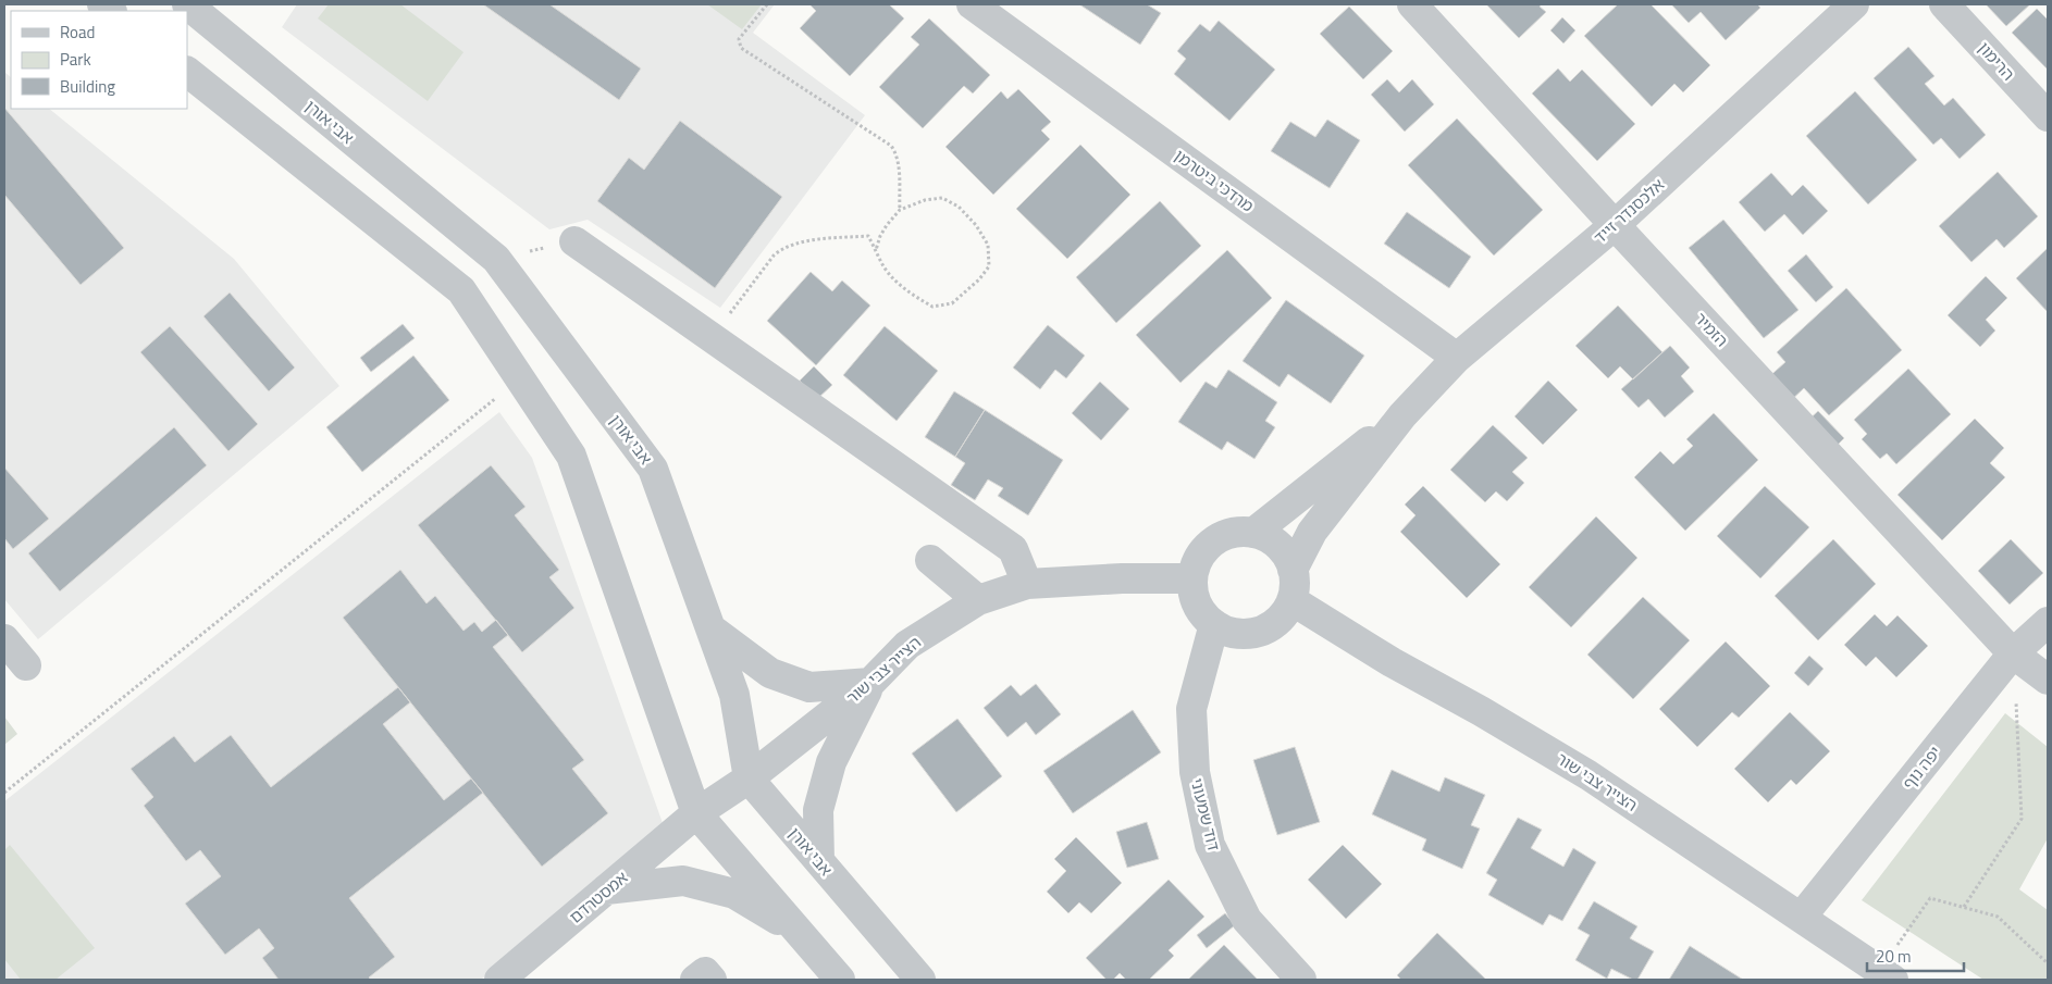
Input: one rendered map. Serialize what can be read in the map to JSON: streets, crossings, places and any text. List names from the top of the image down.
{
  "streets": {
    "street": [
      "הרימון",
      "אבי אורן",
      "מרדכי ביטרמן",
      "אלכסנדר זייד",
      "הזמיר",
      "הצייר צבי שור",
      "יפה נוף",
      "דוד שמעוני",
      "אמסטרדם"
    ]
  },
  "crossings": [
    ["אבי אורן", "הצייר צבי שור"],
    ["מרדכי ביטרמן", "אלכסנדר זייד"],
    ["אלכסנדר זייד", "הזמיר"],
    ["אלכסנדר זייד", "הצייר צבי שור"],
    ["אלכסנדר זייד", "דוד שמעוני"],
    ["הזמיר", "יפה נוף"],
    ["הצייר צבי שור", "יפה נוף"],
    ["הצייר צבי שור", "דוד שמעוני"],
    ["הצייר צבי שור", "אמסטרדם"]
  ],
  "legend": ["Road", "Park", "Building"],
  "scale_bar": "20 m"
}
